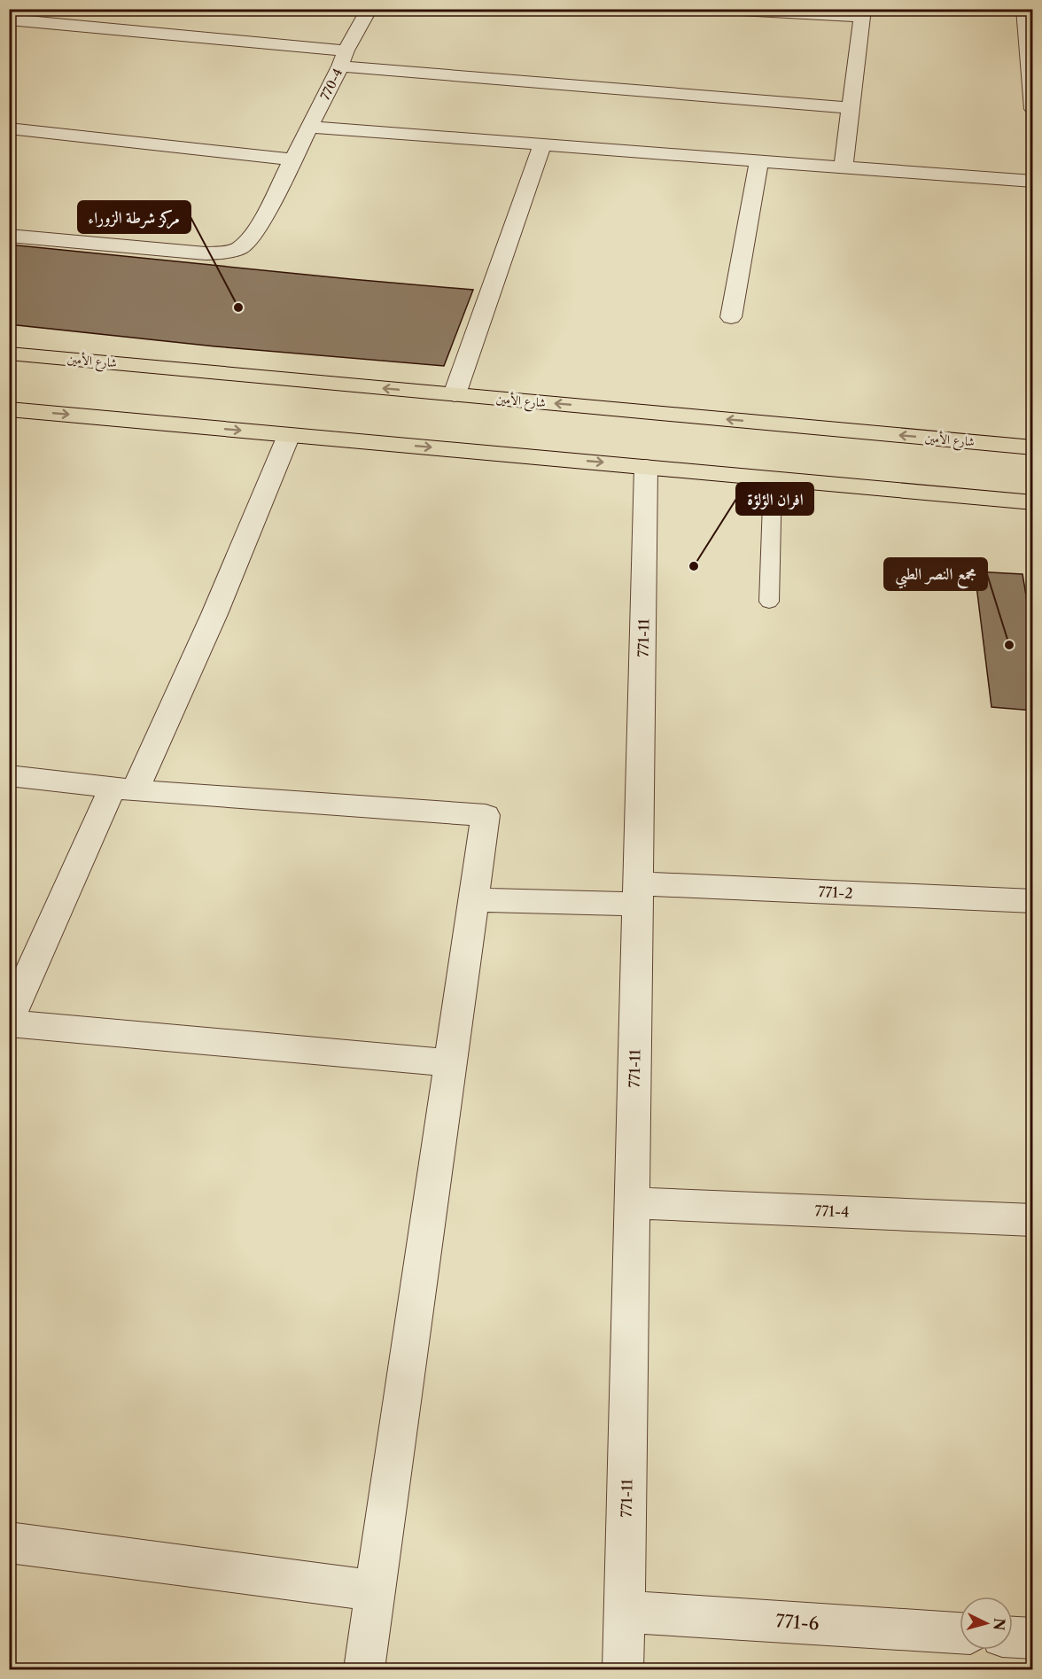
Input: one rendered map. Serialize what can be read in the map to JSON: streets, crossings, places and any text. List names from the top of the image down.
{
  "streets": {
    "main road": ["شارع الأمين"],
    "street": [
      "770-4",
      "771-11",
      "771-2",
      "771-4",
      "771-6"
    ]
  },
  "crossings": [
    ["771-11", "771-2"],
    ["771-11", "771-4"],
    ["771-11", "771-6"]
  ],
  "places": ["مركز شرطة الزوراء", "افران الؤلؤة", "مجمع النصر الطبي"],
  "north": "right"
}
